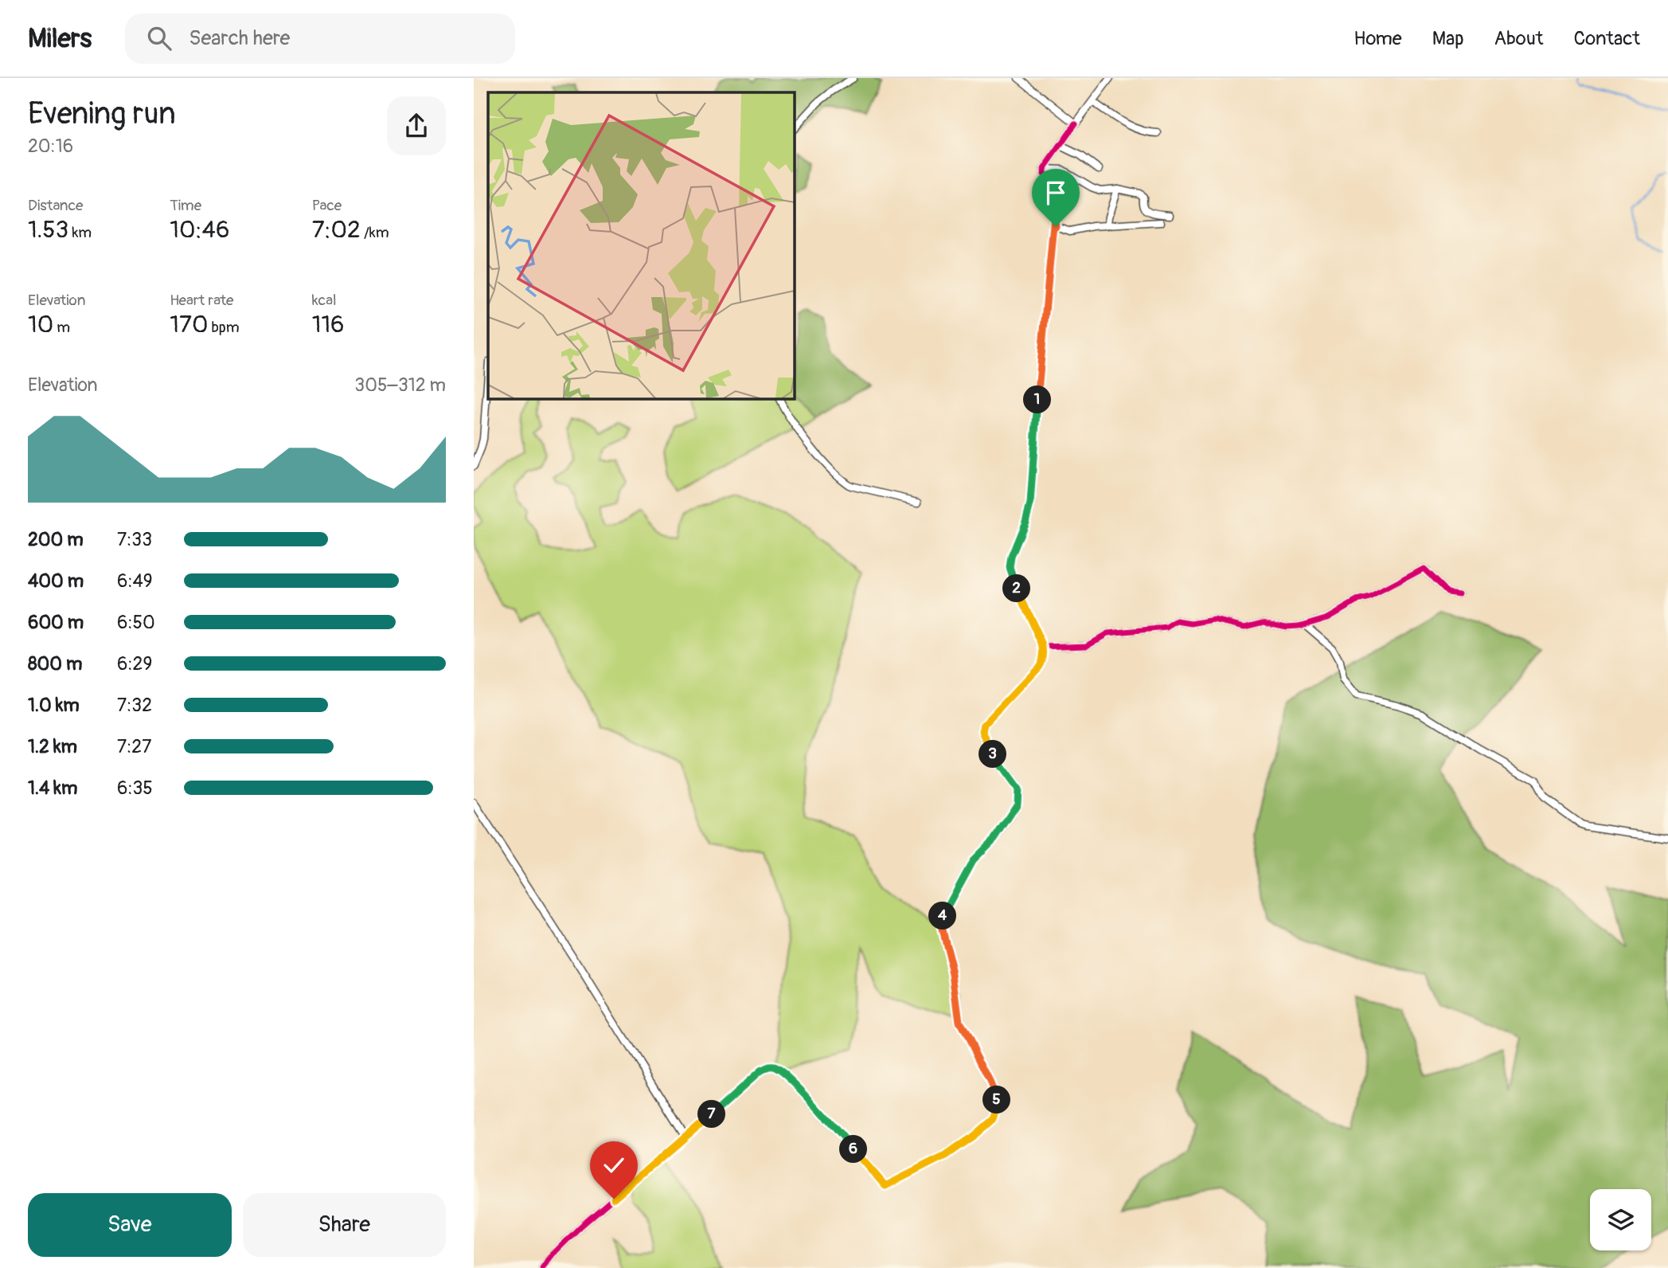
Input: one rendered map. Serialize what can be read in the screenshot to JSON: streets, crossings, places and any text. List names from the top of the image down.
{
  "page": {
    "header": "Milers",
    "search": "Search here",
    "nav": [
      "Home",
      "Map",
      "About",
      "Contact"
    ],
    "heading": ["Evening run", "20:16"],
    "stats": [
      ["Distance", "1.53 km"],
      ["Time", "10:46"],
      ["Pace", "7:02 /km"],
      ["Elevation", "10 m"],
      ["Heart rate", "170 bpm"],
      ["kcal", "116"]
    ],
    "chart": ["Elevation", "305–312 m"],
    "pins": [
      "1",
      "2",
      "3",
      "4",
      "5",
      "7",
      "6"
    ],
    "list": [
      {
        "name": "200 m",
        "note": "7:33"
      },
      {
        "name": "400 m",
        "note": "6:49"
      },
      {
        "name": "600 m",
        "note": "6:50"
      },
      {
        "name": "800 m",
        "note": "6:29"
      },
      {
        "name": "1.0 km",
        "note": "7:32"
      },
      {
        "name": "1.2 km",
        "note": "7:27"
      },
      {
        "name": "1.4 km",
        "note": "6:35"
      }
    ],
    "buttons": ["Save", "Share"]
  }
}
